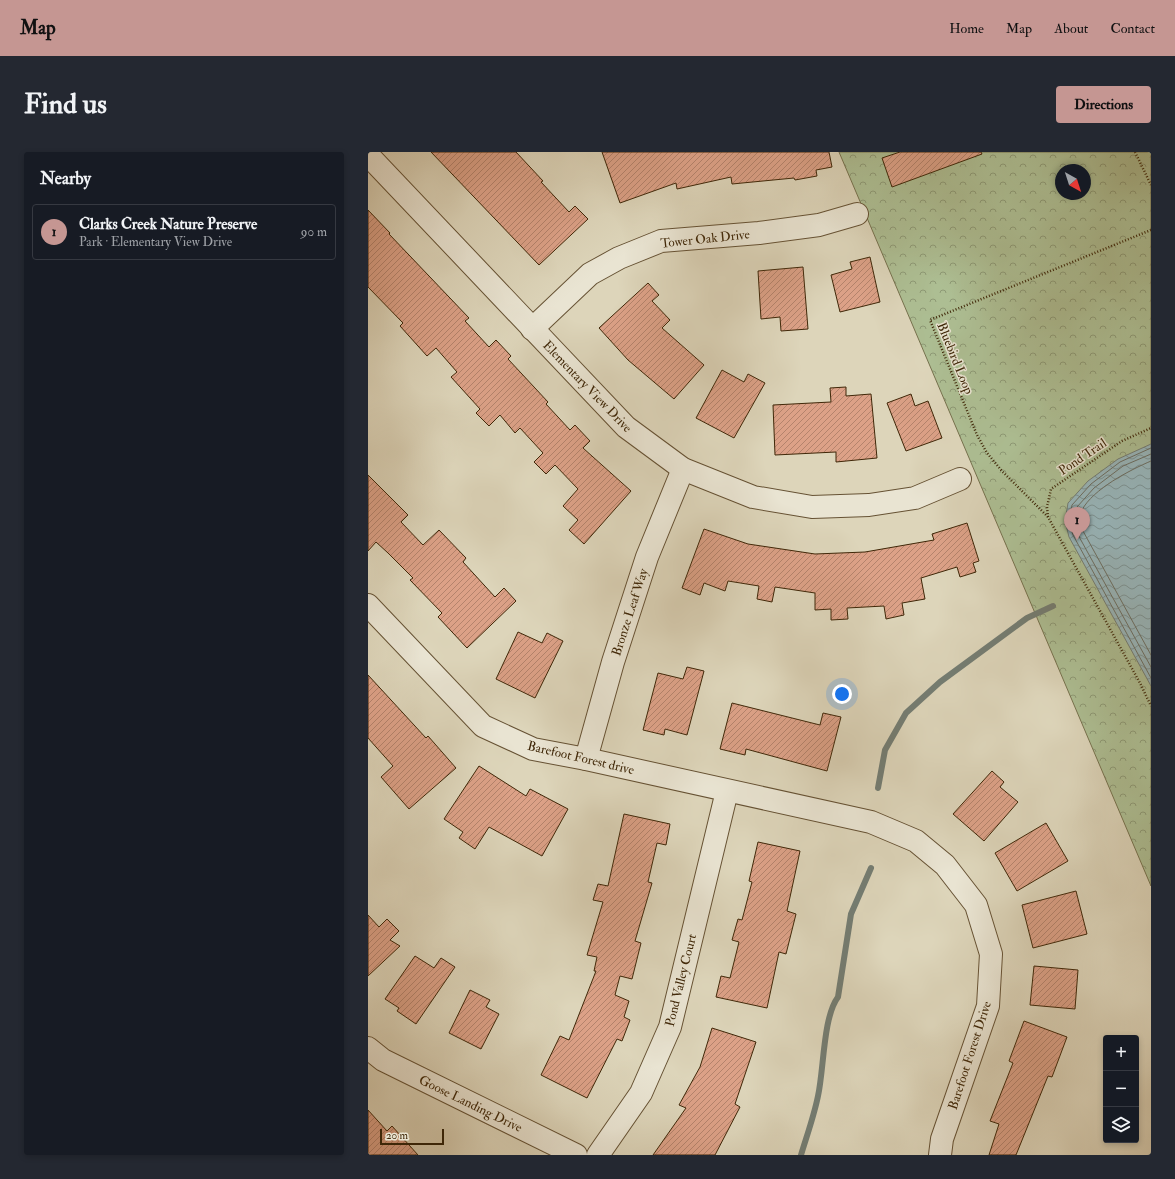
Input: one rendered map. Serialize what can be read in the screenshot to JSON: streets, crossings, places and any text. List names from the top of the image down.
{
  "streets": {
    "street": [
      "Tower Oak Drive",
      "Elementary View Drive",
      "Bronze Leaf Way",
      "Barefoot Forest drive",
      "Pond Valley Court",
      "Barefoot Forest Drive",
      "Goose Landing Drive"
    ],
    "path": ["Bluebird Loop", "Pond Trail"]
  },
  "crossings": [
    ["Tower Oak Drive", "Elementary View Drive"],
    ["Bluebird Loop", "Pond Trail"],
    ["Elementary View Drive", "Bronze Leaf Way"],
    ["Bronze Leaf Way", "Barefoot Forest drive"],
    ["Barefoot Forest drive", "Pond Valley Court"],
    ["Barefoot Forest drive", "Barefoot Forest Drive"],
    ["Pond Valley Court", "Barefoot Forest Drive"]
  ],
  "scale_bar": "20 m",
  "north": "bottom right",
  "page": {
    "header": "Map",
    "nav": [
      "Home",
      "Map",
      "About",
      "Contact"
    ],
    "buttons": "Directions",
    "title": "Find us",
    "heading": "Nearby",
    "list": [
      {
        "mark": "1",
        "name": "Clarks Creek Nature Preserve",
        "note": "Park · Elementary View Drive",
        "value": "90 m"
      }
    ],
    "pins": "1",
    "map_buttons": ["+", "−"],
    "scale": "20 m"
  }
}
